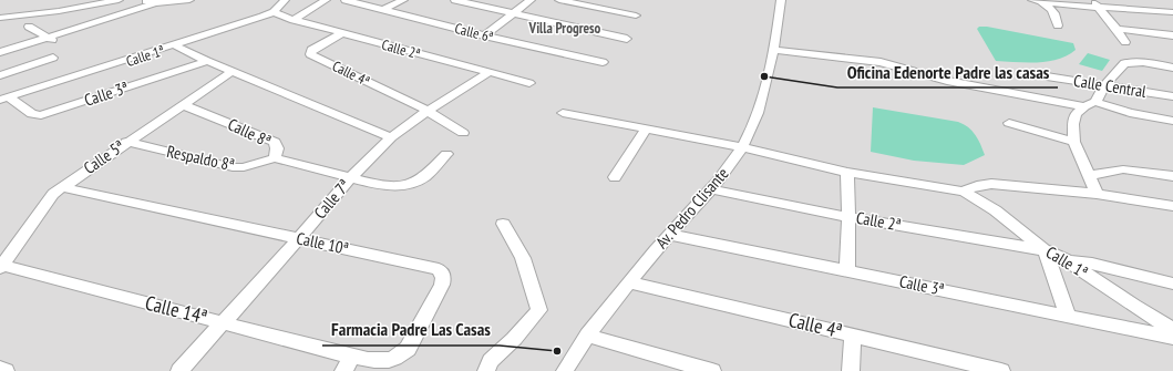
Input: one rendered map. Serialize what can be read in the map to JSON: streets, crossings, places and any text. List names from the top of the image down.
{
  "streets": {
    "street": [
      "Calle 6ª",
      "Calle 2ª",
      "Calle 1ª",
      "Calle 4ª",
      "Calle Central",
      "Calle 3ª",
      "Calle 8ª",
      "Calle 5ª",
      "Respaldo 8ª",
      "Calle 7ª",
      "Av. Pedro Clisante",
      "Calle 10ª",
      "Calle 14ª"
    ]
  },
  "crossings": [
    ["Calle 2ª", "Calle 1ª"],
    ["Calle 2ª", "Calle 4ª"],
    ["Calle 2ª", "Calle 7ª"],
    ["Calle 2ª", "Av. Pedro Clisante"],
    ["Calle 1ª", "Calle 3ª"],
    ["Calle 1ª", "Av. Pedro Clisante"],
    ["Calle 4ª", "Calle 7ª"],
    ["Calle 4ª", "Av. Pedro Clisante"],
    ["Calle 3ª", "Av. Pedro Clisante"],
    ["Calle 8ª", "Calle 5ª"],
    ["Calle 8ª", "Respaldo 8ª"],
    ["Calle 8ª", "Calle 7ª"],
    ["Calle 5ª", "Respaldo 8ª"],
    ["Calle 5ª", "Calle 10ª"],
    ["Calle 5ª", "Calle 14ª"],
    ["Calle 7ª", "Calle 10ª"],
    ["Calle 7ª", "Calle 14ª"],
    ["Calle 10ª", "Calle 14ª"]
  ],
  "districts": ["Villa Progreso"],
  "places": ["Oficina Edenorte Padre las casas", "Farmacia Padre Las Casas"]
}
